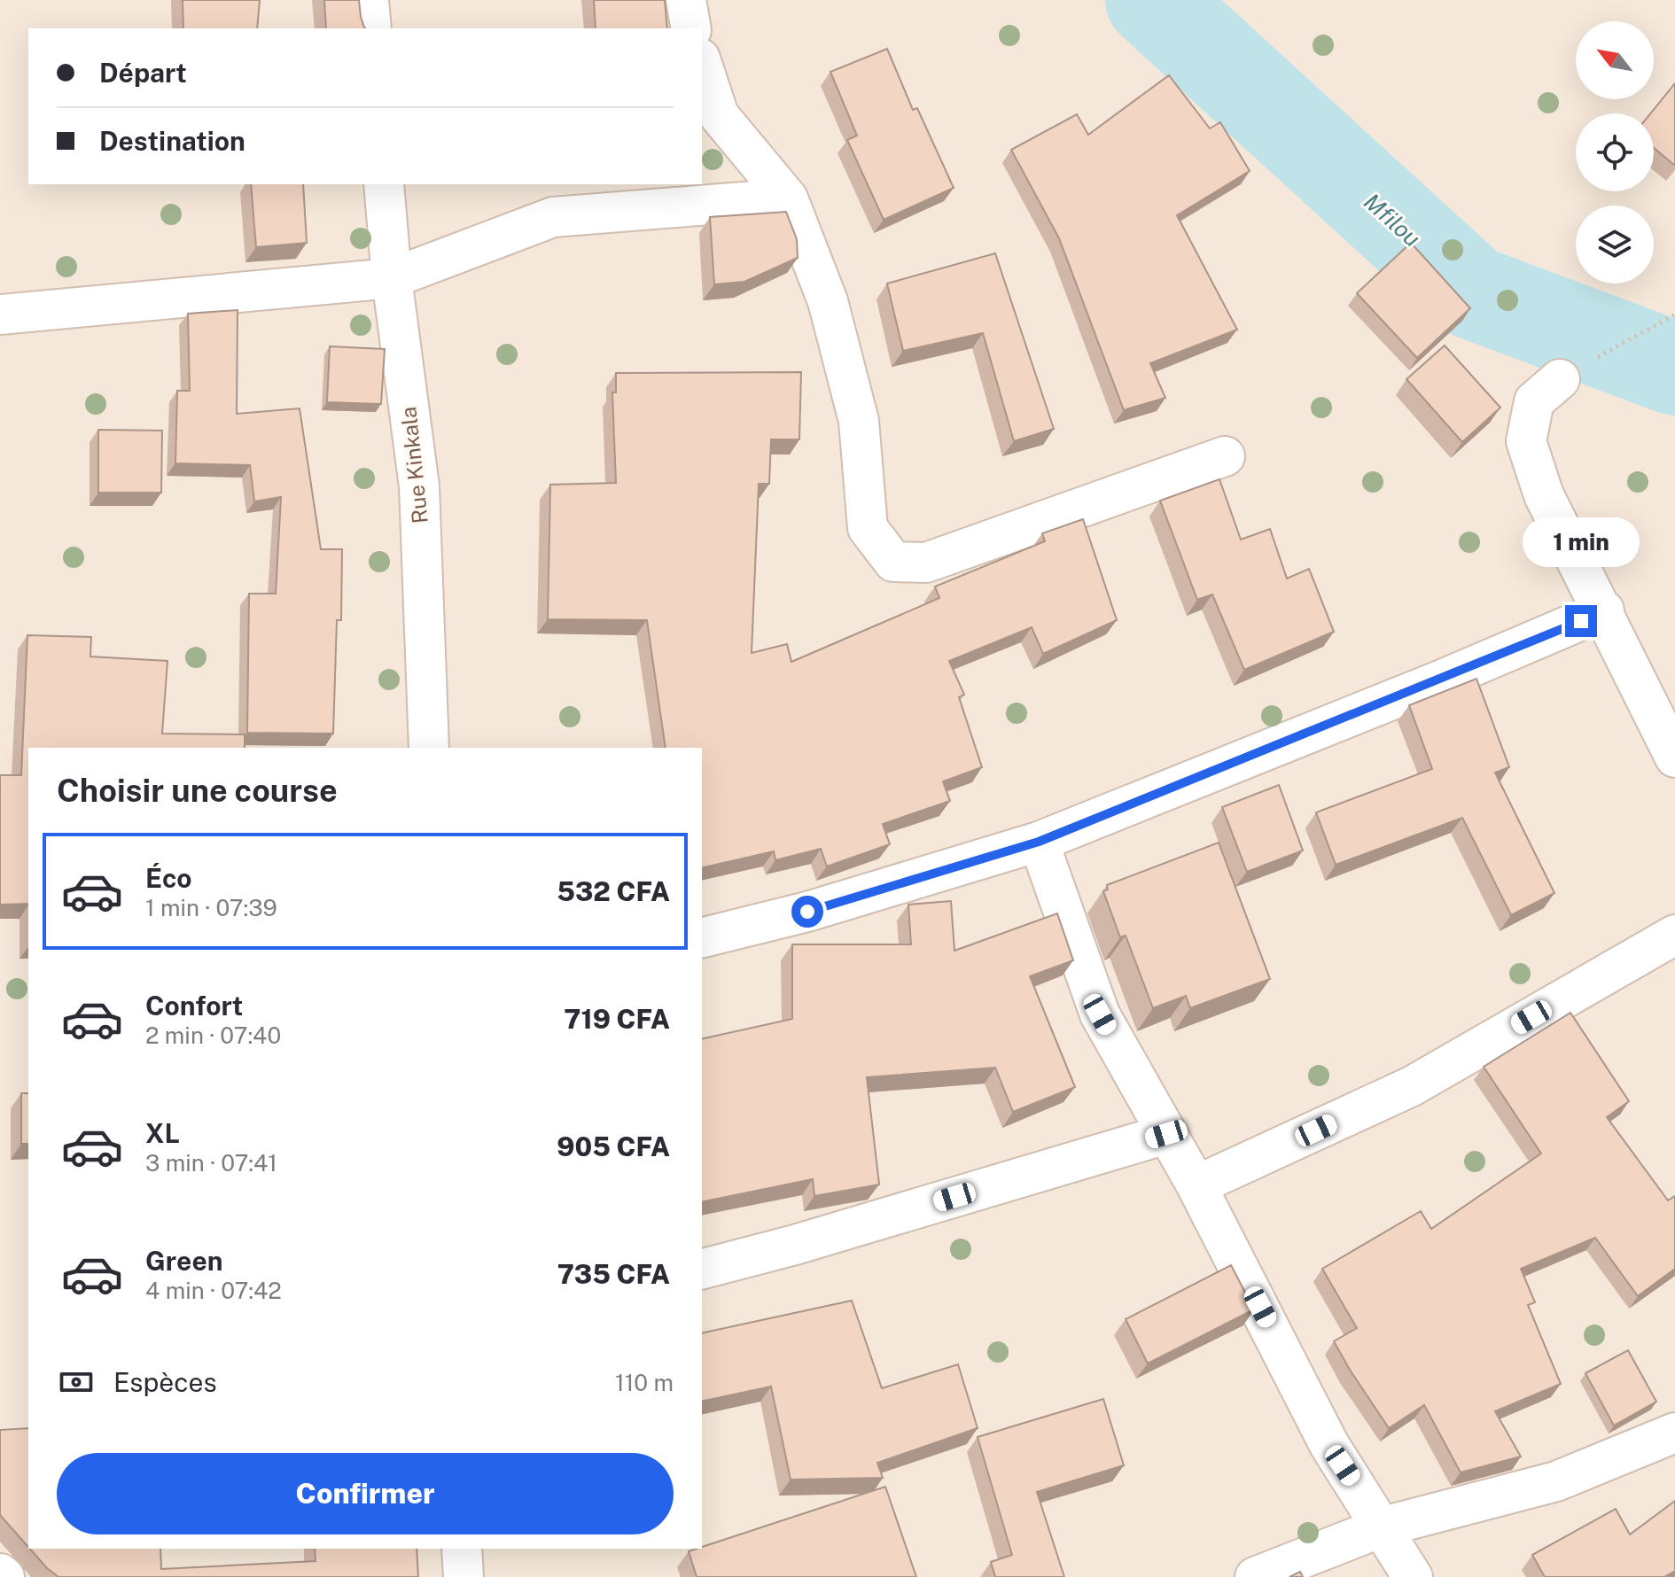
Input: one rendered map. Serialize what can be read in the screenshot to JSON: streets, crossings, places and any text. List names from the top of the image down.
{
  "streets": {
    "street": ["Rue Kinkala"]
  },
  "water": ["Mfilou"],
  "north": "top left",
  "page": {
    "banner": ["Départ", "Destination"],
    "bubble": "1 min",
    "heading": "Choisir une course",
    "list": [
      {
        "name": "Éco",
        "note": "1 min · 07:39",
        "value": "532 CFA"
      },
      {
        "name": "Confort",
        "note": "2 min · 07:40",
        "value": "719 CFA"
      },
      {
        "name": "XL",
        "note": "3 min · 07:41",
        "value": "905 CFA"
      },
      {
        "name": "Green",
        "note": "4 min · 07:42",
        "value": "735 CFA"
      }
    ],
    "pay": ["Espèces", "110 m"],
    "buttons": "Confirmer"
  }
}
